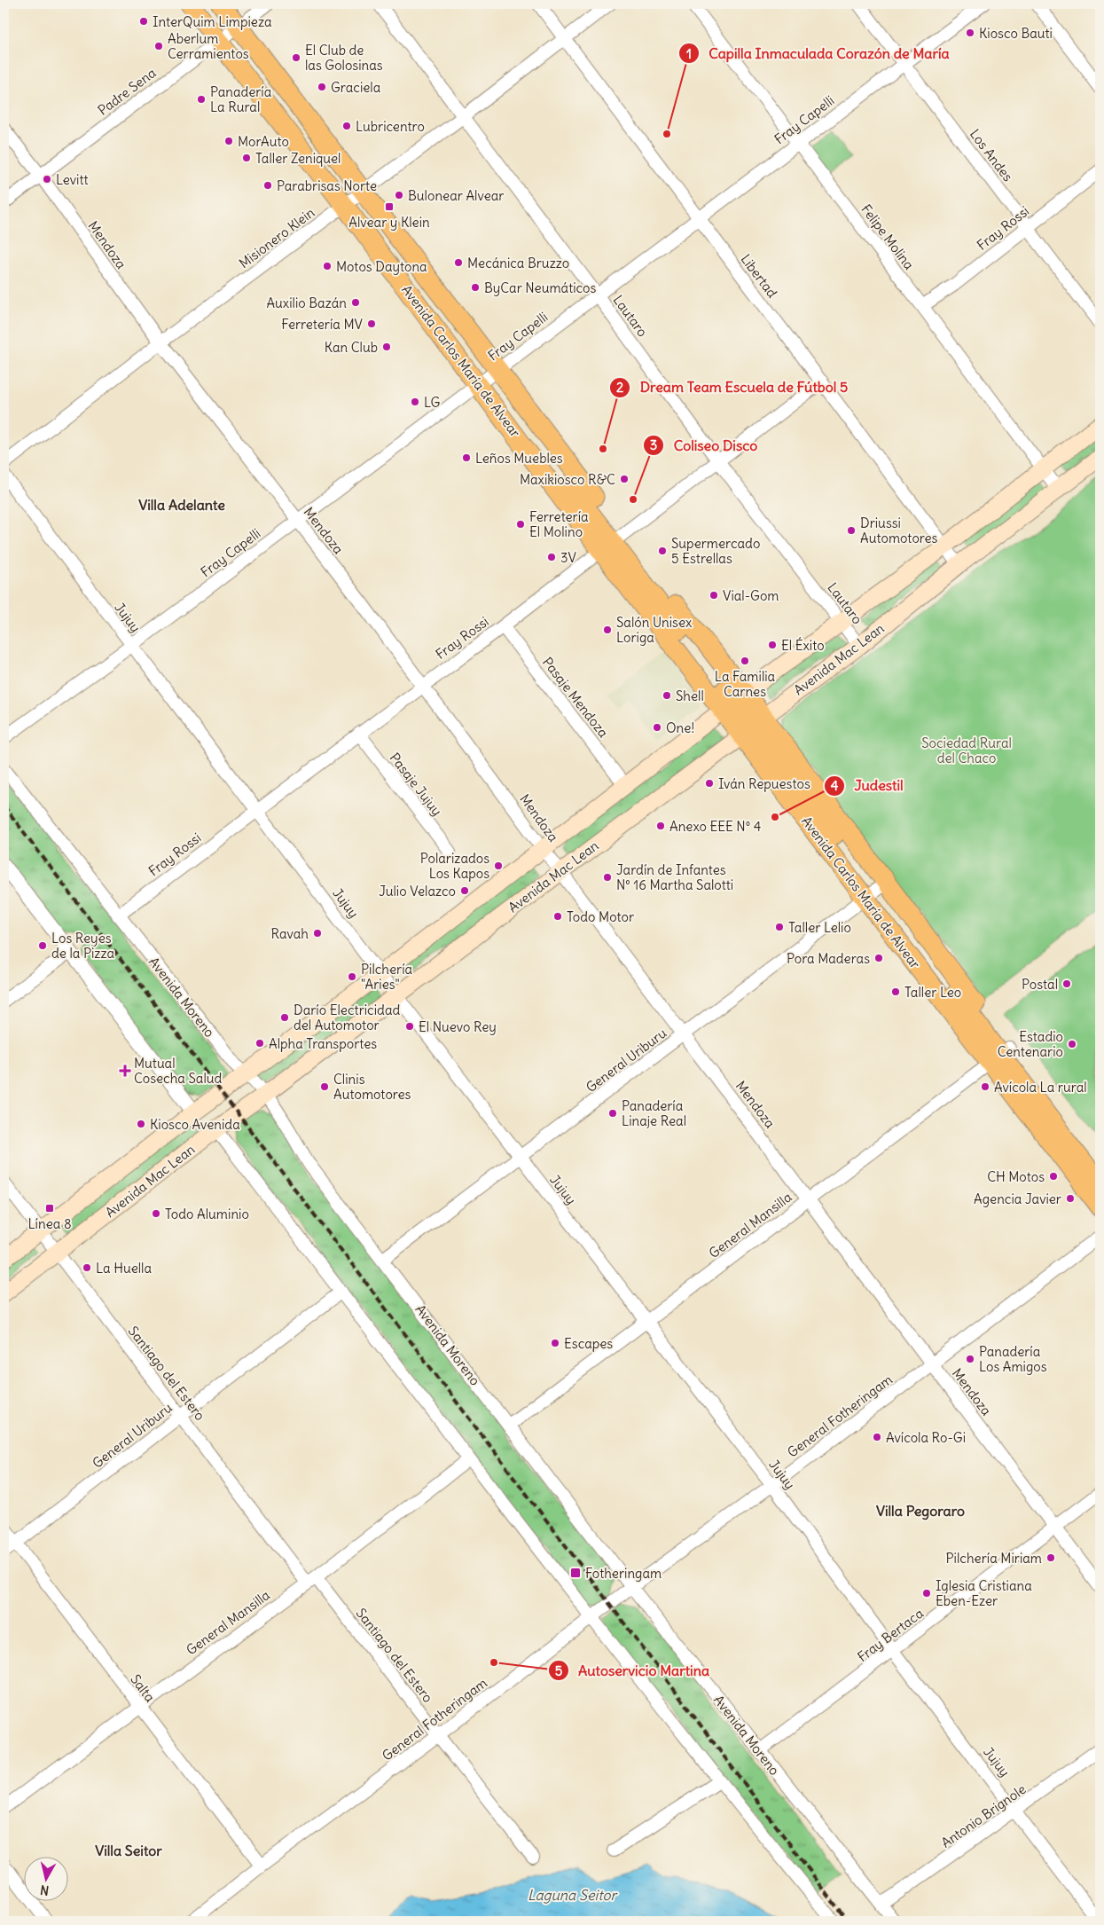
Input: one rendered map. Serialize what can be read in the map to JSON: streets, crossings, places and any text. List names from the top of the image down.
{
  "streets": {
    "main road": ["Avenida Carlos María de Alvear", "Avenida Mac Lean"],
    "street": [
      "Padre Sena",
      "Fray Capelli",
      "Los Andes",
      "Fray Rossi",
      "Felipe Molina",
      "Misionero Klein",
      "Mendoza",
      "Libertad",
      "Lautaro",
      "Jujuy",
      "Pasaje Mendoza",
      "Pasaje Jujuy",
      "Avenida Moreno",
      "General Uriburu",
      "General Mansilla",
      "Santiago del Estero",
      "General Fotheringam",
      "Fray Bertaca",
      "Salta",
      "Antonio Brignole"
    ]
  },
  "crossings": [
    ["Padre Sena", "Mendoza"],
    ["Padre Sena", "Avenida Carlos María de Alvear"],
    ["Fray Capelli", "Los Andes"],
    ["Fray Capelli", "Felipe Molina"],
    ["Fray Capelli", "Mendoza"],
    ["Fray Capelli", "Libertad"],
    ["Fray Capelli", "Lautaro"],
    ["Fray Capelli", "Avenida Carlos María de Alvear"],
    ["Fray Capelli", "Jujuy"],
    ["Los Andes", "Fray Rossi"],
    ["Fray Rossi", "Felipe Molina"],
    ["Fray Rossi", "Mendoza"],
    ["Fray Rossi", "Libertad"],
    ["Fray Rossi", "Lautaro"],
    ["Fray Rossi", "Avenida Carlos María de Alvear"],
    ["Fray Rossi", "Jujuy"],
    ["Fray Rossi", "Pasaje Mendoza"],
    ["Fray Rossi", "Pasaje Jujuy"],
    ["Fray Rossi", "Avenida Moreno"],
    ["Felipe Molina", "Avenida Mac Lean"],
    ["Misionero Klein", "Mendoza"],
    ["Misionero Klein", "Libertad"],
    ["Misionero Klein", "Lautaro"],
    ["Misionero Klein", "Avenida Carlos María de Alvear"],
    ["Mendoza", "Avenida Mac Lean"],
    ["Mendoza", "General Uriburu"],
    ["Mendoza", "General Mansilla"],
    ["Mendoza", "General Fotheringam"],
    ["Mendoza", "Fray Bertaca"],
    ["Libertad", "Avenida Mac Lean"],
    ["Lautaro", "Avenida Mac Lean"],
    ["Avenida Carlos María de Alvear", "Avenida Mac Lean"],
    ["Avenida Carlos María de Alvear", "General Uriburu"],
    ["Avenida Carlos María de Alvear", "General Mansilla"],
    ["Jujuy", "Avenida Mac Lean"],
    ["Jujuy", "General Uriburu"],
    ["Jujuy", "General Mansilla"],
    ["Jujuy", "General Fotheringam"],
    ["Jujuy", "Fray Bertaca"],
    ["Jujuy", "Antonio Brignole"],
    ["Avenida Mac Lean", "Pasaje Mendoza"],
    ["Avenida Mac Lean", "Avenida Moreno"],
    ["Avenida Mac Lean", "Santiago del Estero"],
    ["Avenida Moreno", "General Uriburu"],
    ["Avenida Moreno", "General Mansilla"],
    ["Avenida Moreno", "General Fotheringam"],
    ["Avenida Moreno", "Fray Bertaca"],
    ["Avenida Moreno", "Antonio Brignole"],
    ["General Uriburu", "Santiago del Estero"],
    ["General Uriburu", "Salta"],
    ["General Mansilla", "Santiago del Estero"],
    ["General Mansilla", "Salta"],
    ["Santiago del Estero", "General Fotheringam"],
    ["General Fotheringam", "Salta"]
  ],
  "districts": ["Villa Adelante", "Villa Pegoraro", "Villa Seitor"],
  "water": ["Laguna Seitor"],
  "parks": ["Sociedad Rural del Chaco"],
  "places": {
    "other": [
      "InterQuim Limpieza",
      "Kiosco Bauti",
      "Aberlum Cerramientos",
      "El Club de las Golosinas",
      "Graciela",
      "Panadería La Rural",
      "Lubricentro",
      "Capilla Inmaculada Corazón de María",
      "MorAuto",
      "Taller Zeniquel",
      "Levitt",
      "Parabrisas Norte",
      "Bulonear Alvear",
      "Mecánica Bruzzo",
      "Motos Daytona",
      "ByCar Neumáticos",
      "Auxilio Bazán",
      "Ferretería MV",
      "Kan Club",
      "LG",
      "Dream Team Escuela de Fútbol 5",
      "Leños Muebles",
      "Maxikiosco R&C",
      "Coliseo Disco",
      "Ferretería El Molino",
      "Driussi Automotores",
      "Supermercado 5 Estrellas",
      "3V",
      "Vial-Gom",
      "Salón Unisex Loriga",
      "El Éxito",
      "La Familia Carnes",
      "Shell",
      "One!",
      "Iván Repuestos",
      "Judestil",
      "Anexo EEE Nº 4",
      "Polarizados Los Kapos",
      "Jardín de Infantes Nº 16 Martha Salotti",
      "Julio Velazco",
      "Todo Motor",
      "Taller Lelio",
      "Ravah",
      "Los Reyes de la Pizza",
      "Pora Maderas",
      "Pilchería \"Aries\"",
      "Postal",
      "Taller Leo",
      "Darío Electricidad del Automotor",
      "El Nuevo Rey",
      "Alpha Transportes",
      "Estadio Centenario",
      "Clinis Automotores",
      "Avícola La rural",
      "Panadería Linaje Real",
      "Kiosco Avenida",
      "CH Motos",
      "Agencia Javier",
      "Todo Aluminio",
      "La Huella",
      "Escapes",
      "Panadería Los Amigos",
      "Avícola Ro-Gi",
      "Pilchería Miriam",
      "Iglesia Cristiana Eben-Ezer",
      "Autoservicio Martina"
    ],
    "transit": ["Alvear y Klein", "Línea 8", "Fotheringam"],
    "health": ["Mutual Cosecha Salud"]
  },
  "north": "bottom"
}
